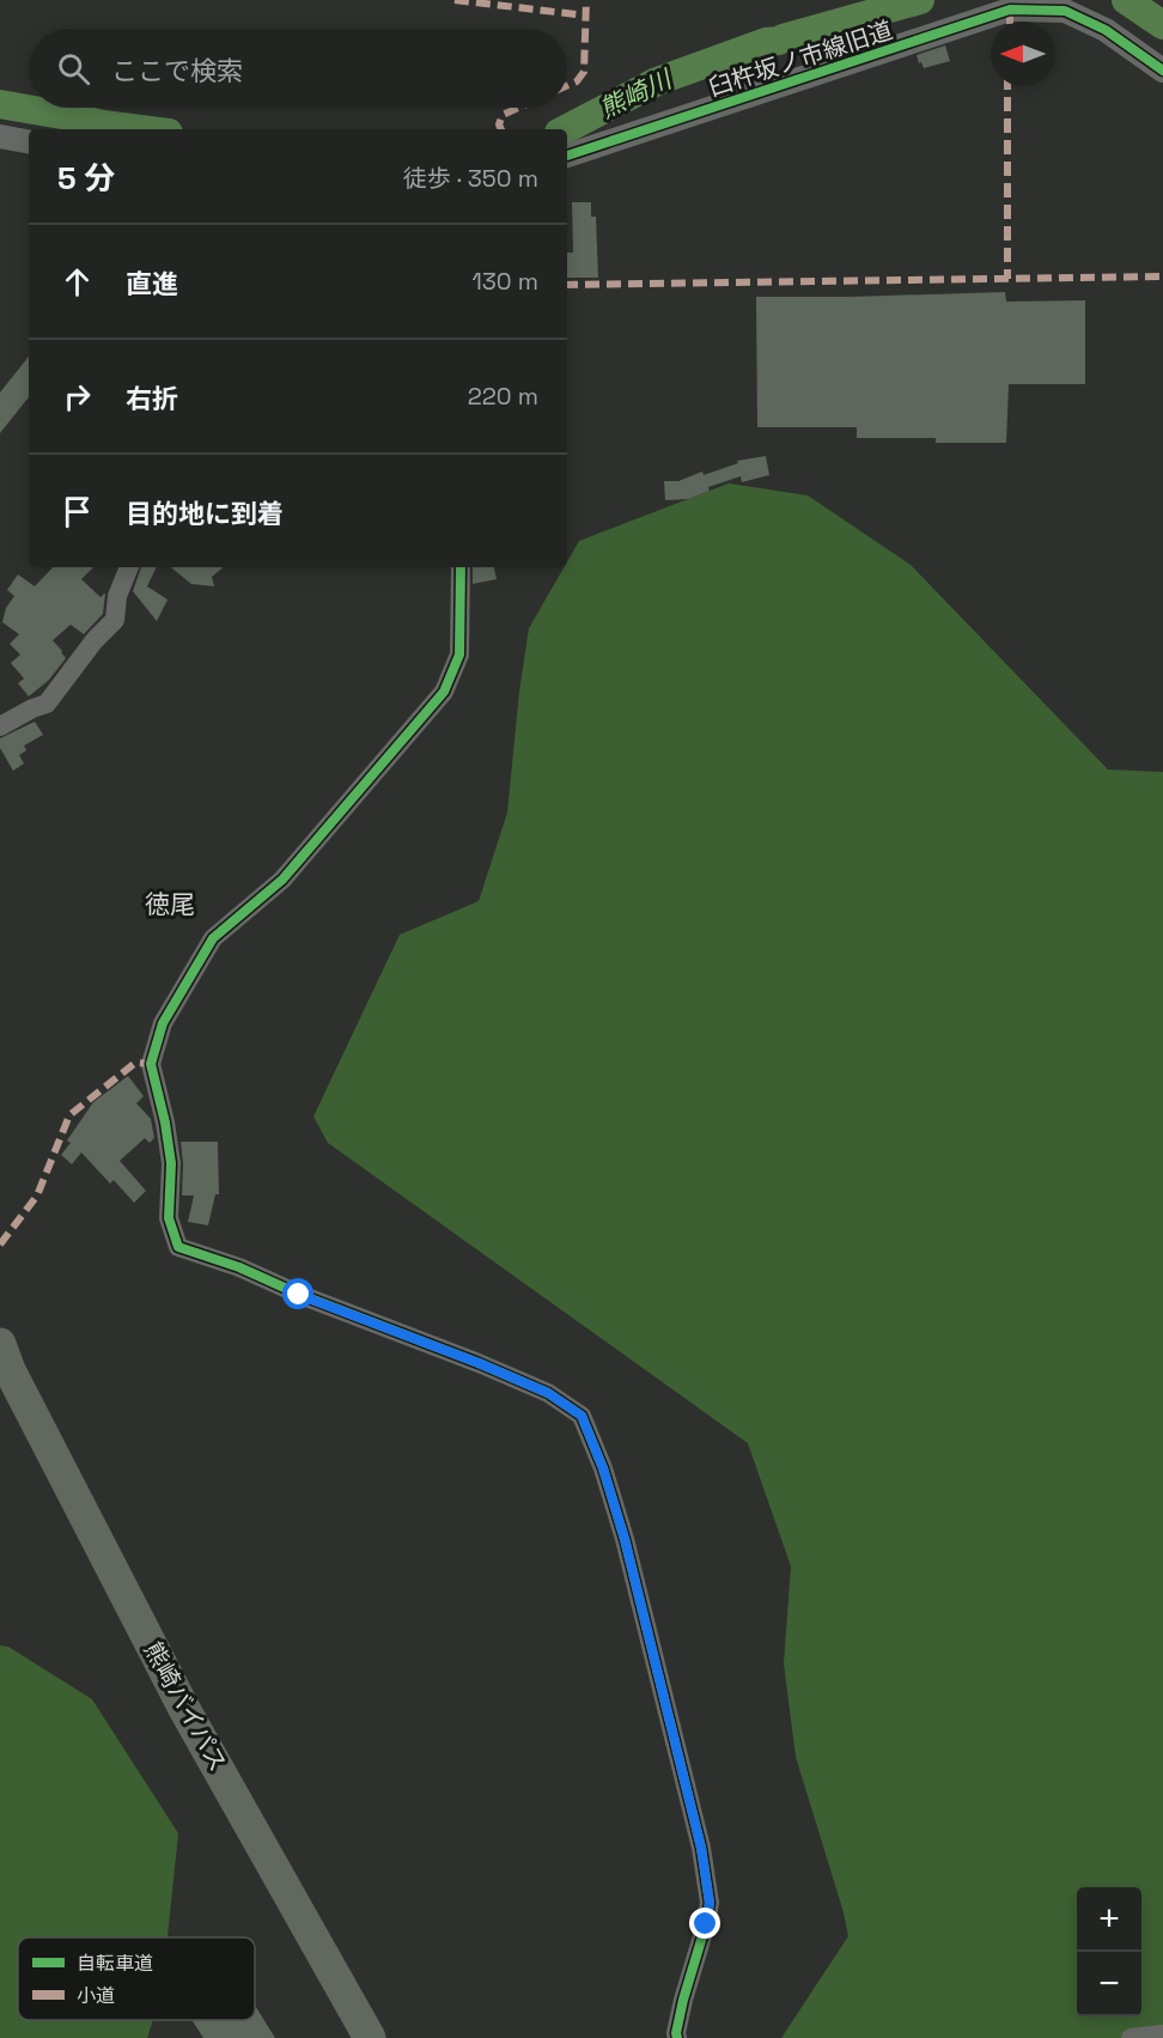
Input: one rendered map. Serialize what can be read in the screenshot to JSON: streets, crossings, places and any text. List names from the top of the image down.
{
  "streets": {
    "highway": ["熊崎バイパス"],
    "street": ["臼杵坂ノ市線旧道"]
  },
  "districts": ["徳尾"],
  "water": ["熊崎川"],
  "legend": ["自転車道", "小道"],
  "north": "left",
  "page": {
    "search": "ここで検索",
    "heading": ["5 分", "徒歩 · 350 m"],
    "list": [
      ["直進", "130 m"],
      ["右折", "220 m"],
      "目的地に到着"
    ],
    "map_buttons": ["+", "−"]
  }
}
